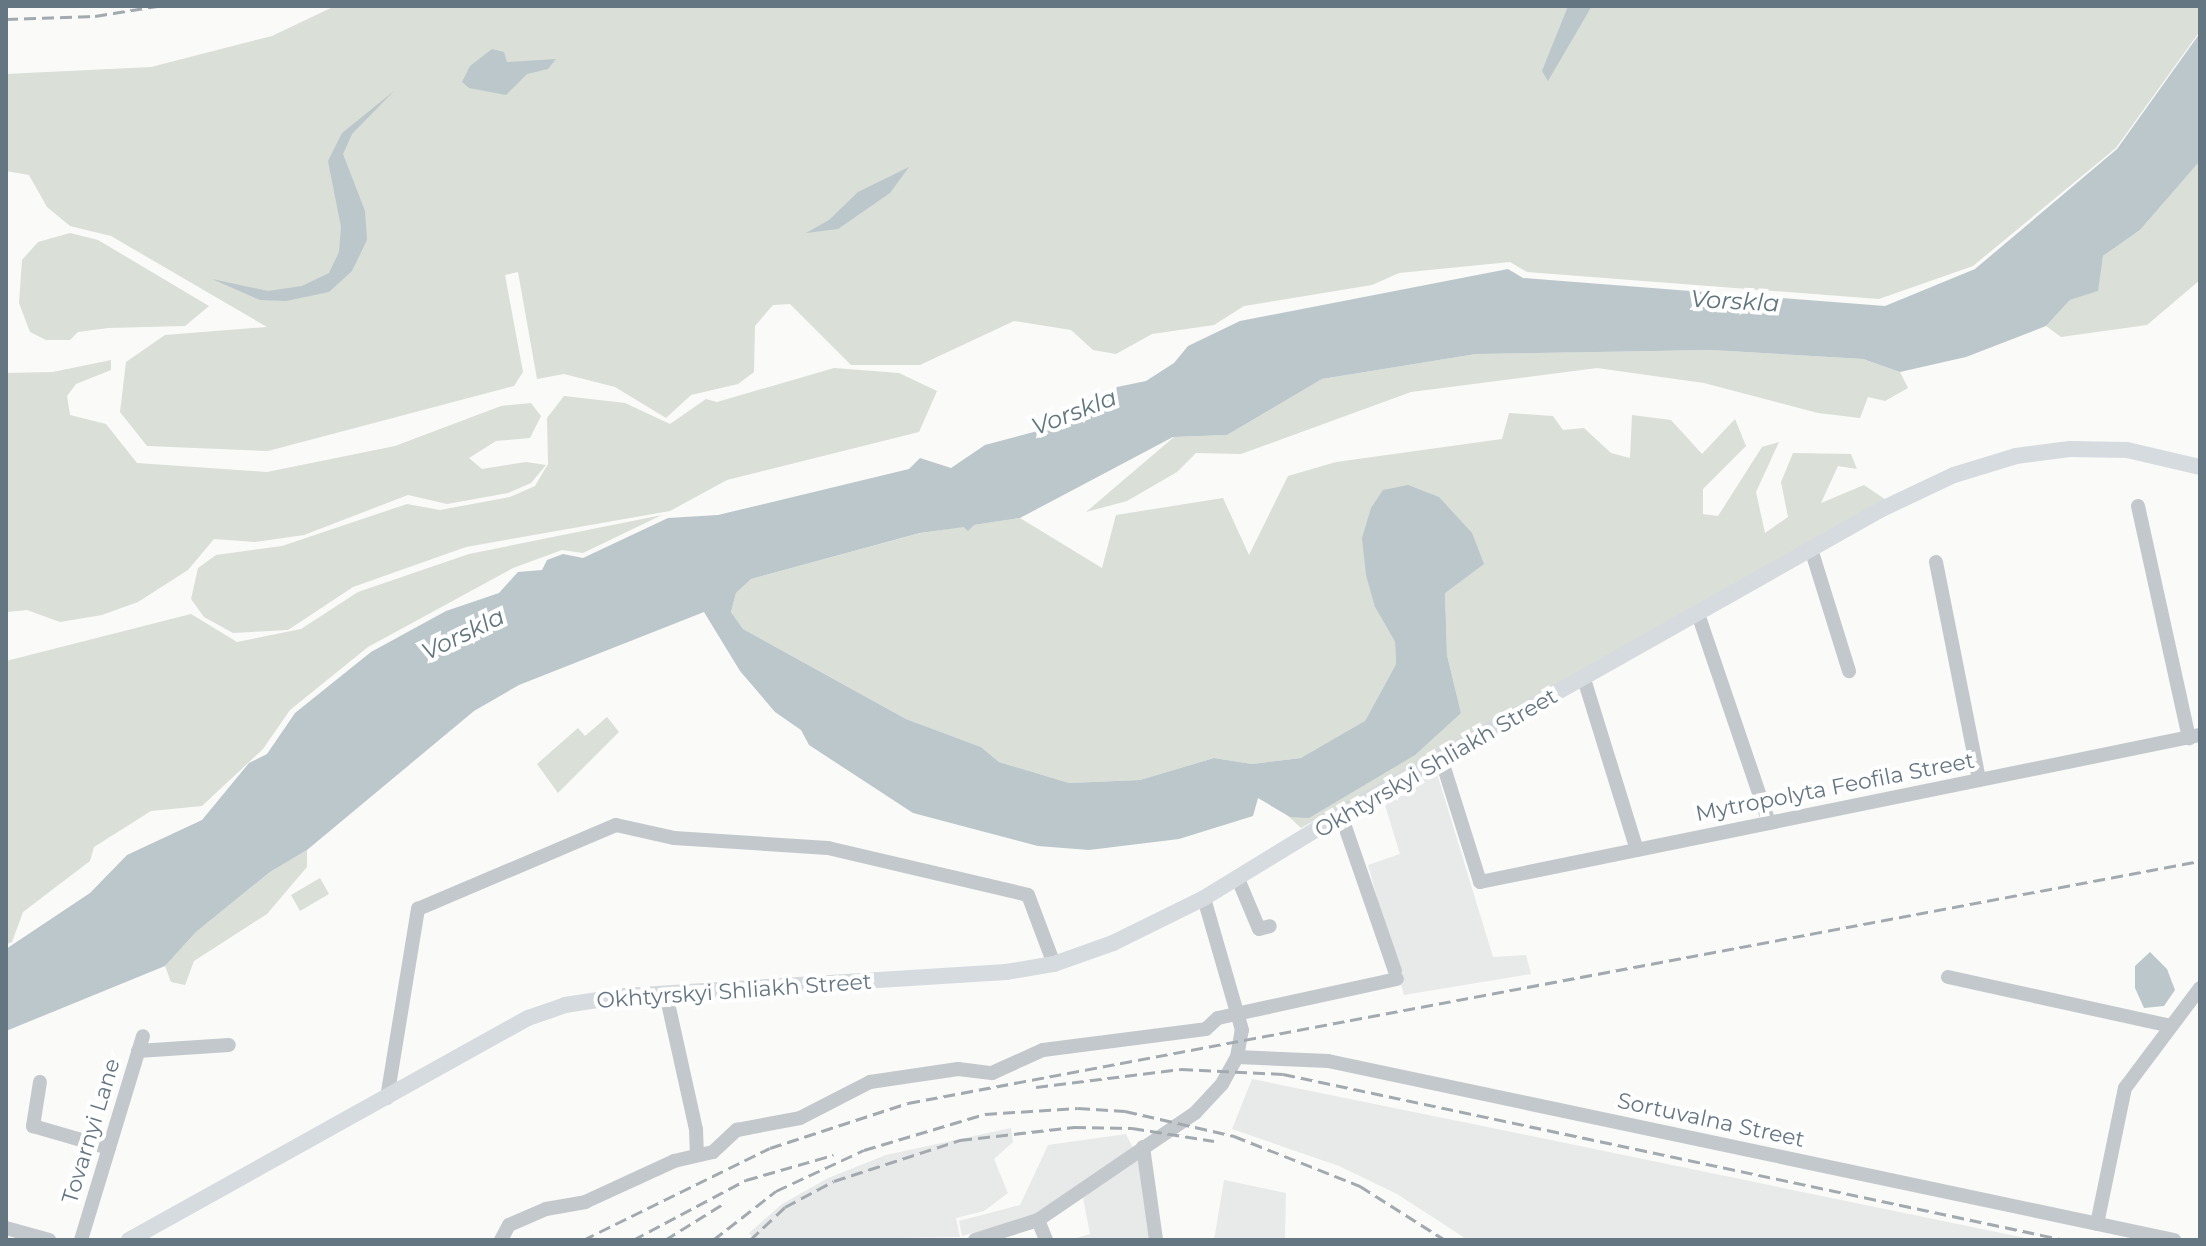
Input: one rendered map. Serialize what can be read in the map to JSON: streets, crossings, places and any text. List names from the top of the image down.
{
  "streets": {
    "main road": ["Okhtyrskyi Shliakh Street"],
    "street": ["Mytropolyta Feofila Street", "Sortuvalna Street", "Tovarnyi Lane"]
  },
  "crossings": [
    ["Okhtyrskyi Shliakh Street", "Mytropolyta Feofila Street"]
  ],
  "water": ["Vorskla"]
}
